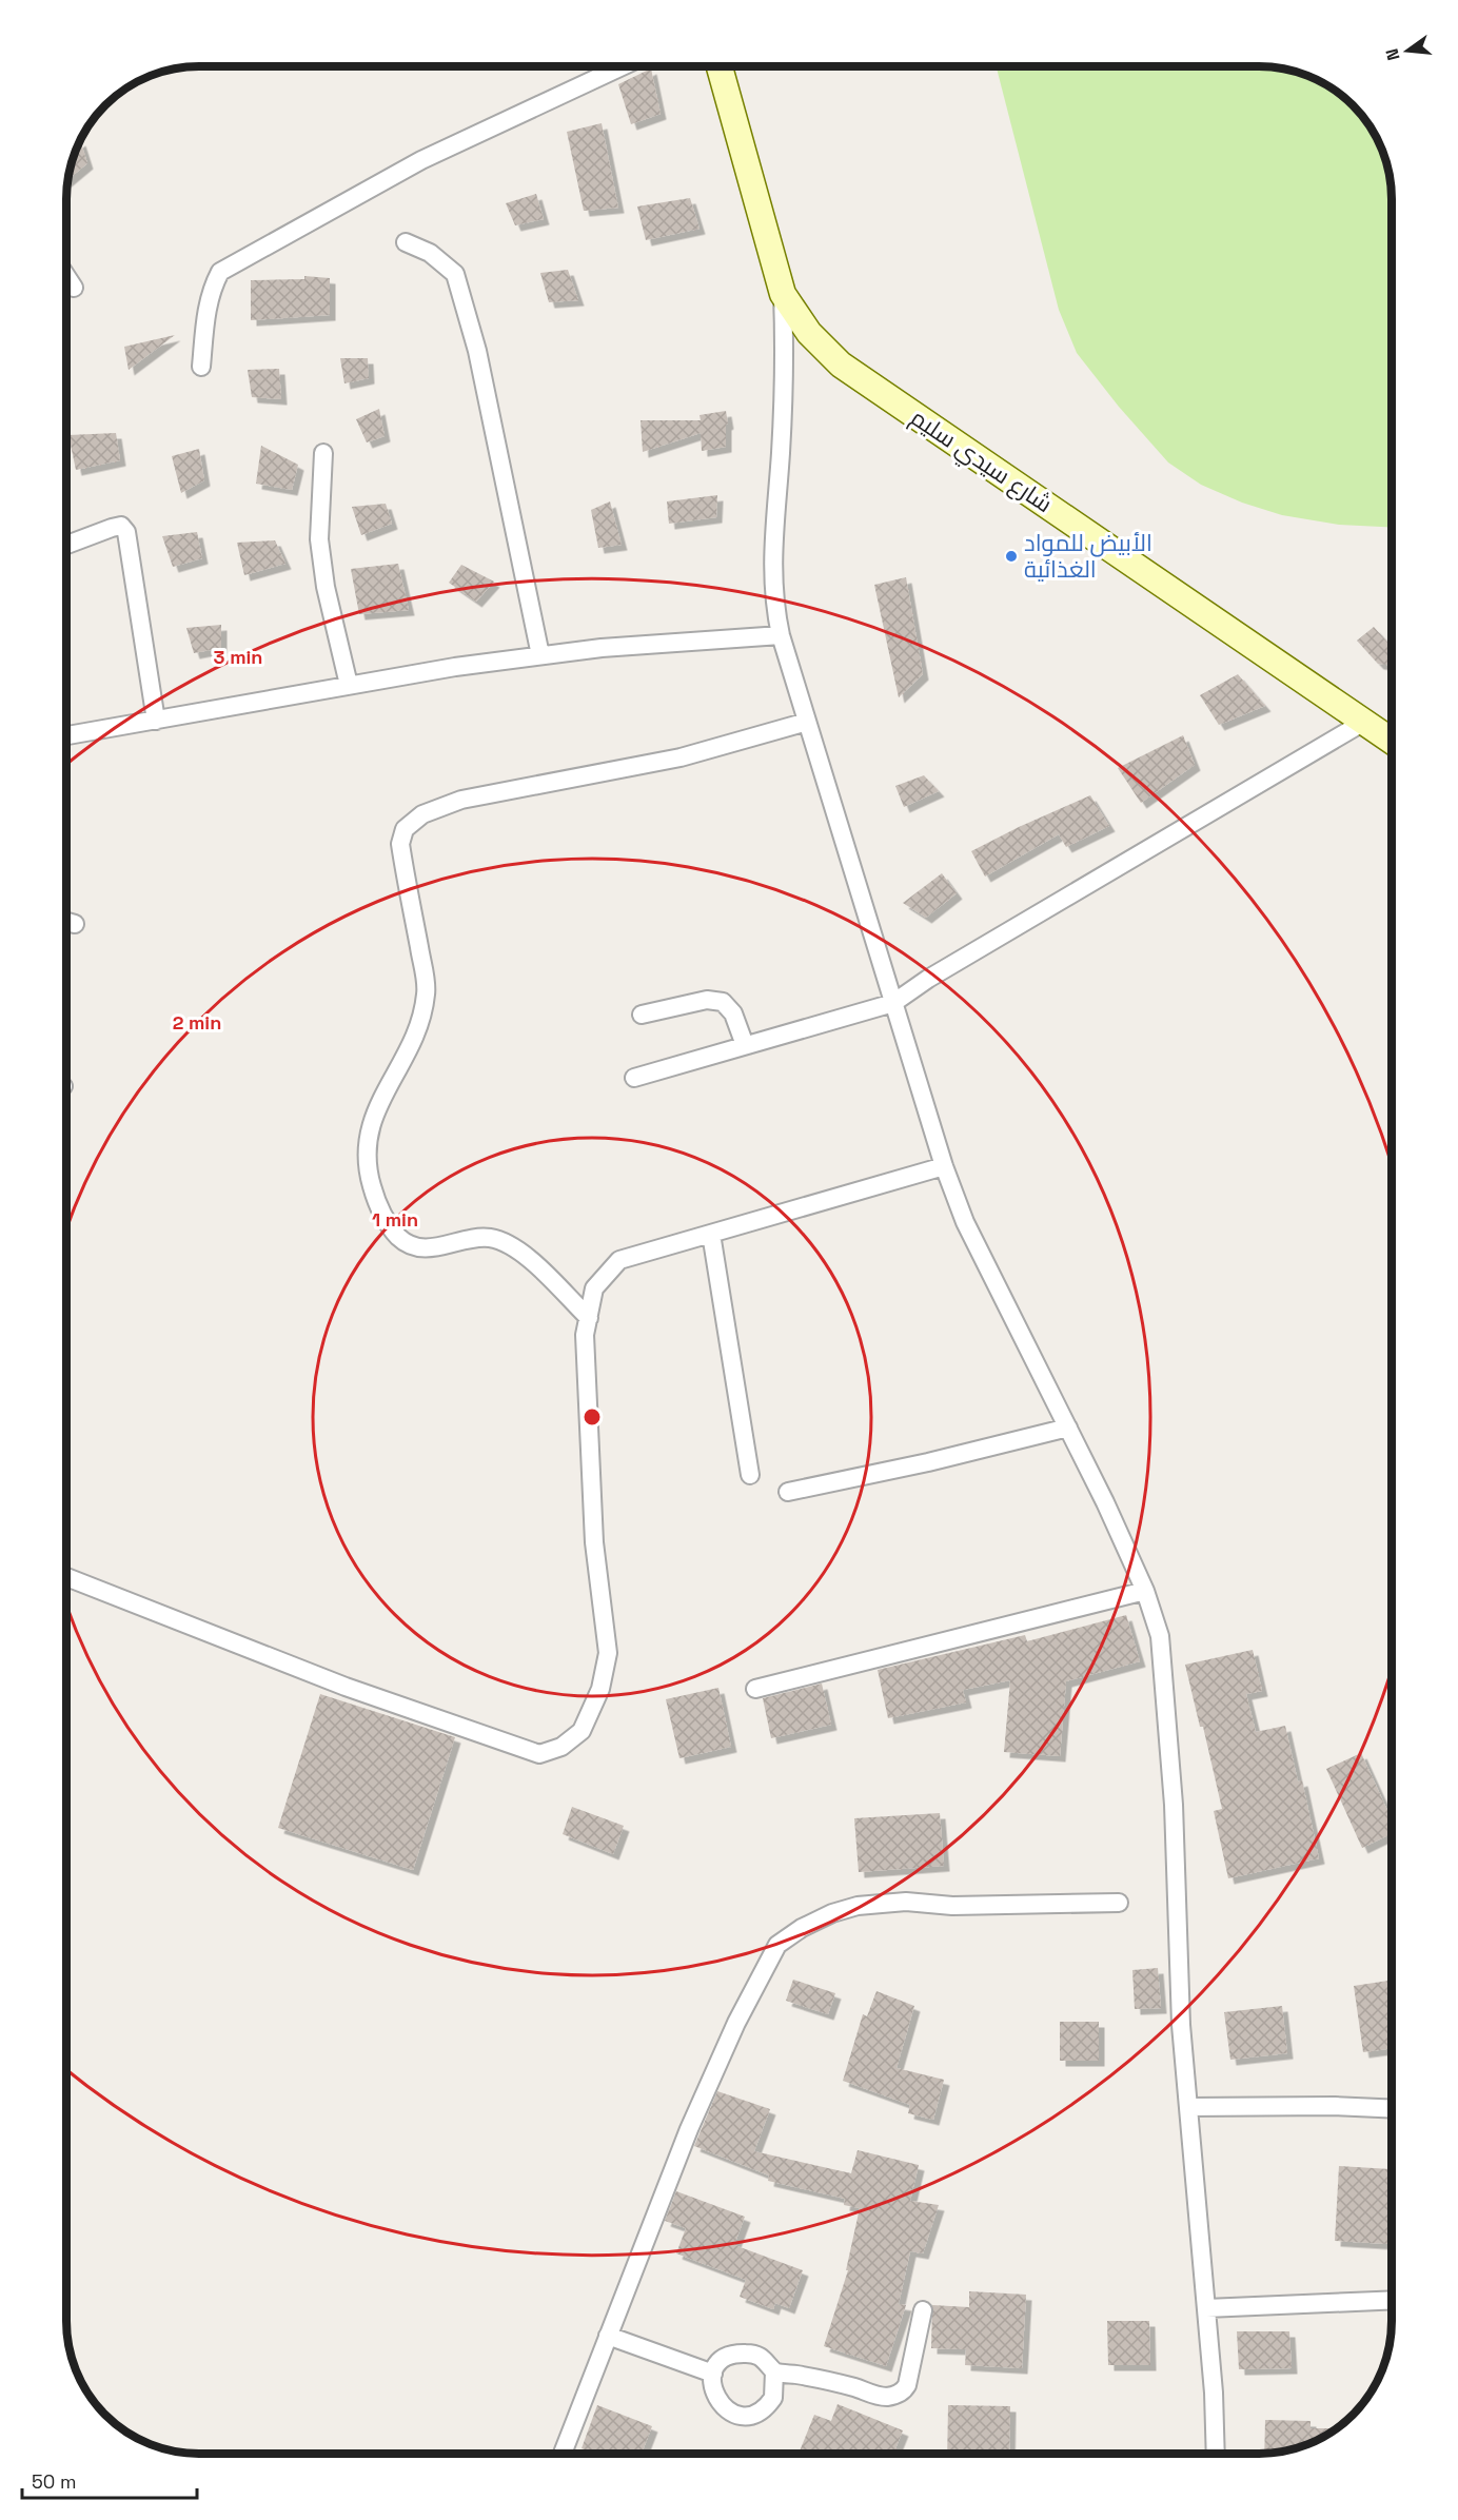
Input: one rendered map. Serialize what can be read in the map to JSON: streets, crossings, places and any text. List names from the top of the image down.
{
  "streets": {
    "main road": ["شارع سيدي سليم"]
  },
  "places": ["الأبيض للمواد الغذائية"],
  "scale_bar": "50 m",
  "north": "left",
  "rings": ["3 min", "2 min", "1 min"]
}
